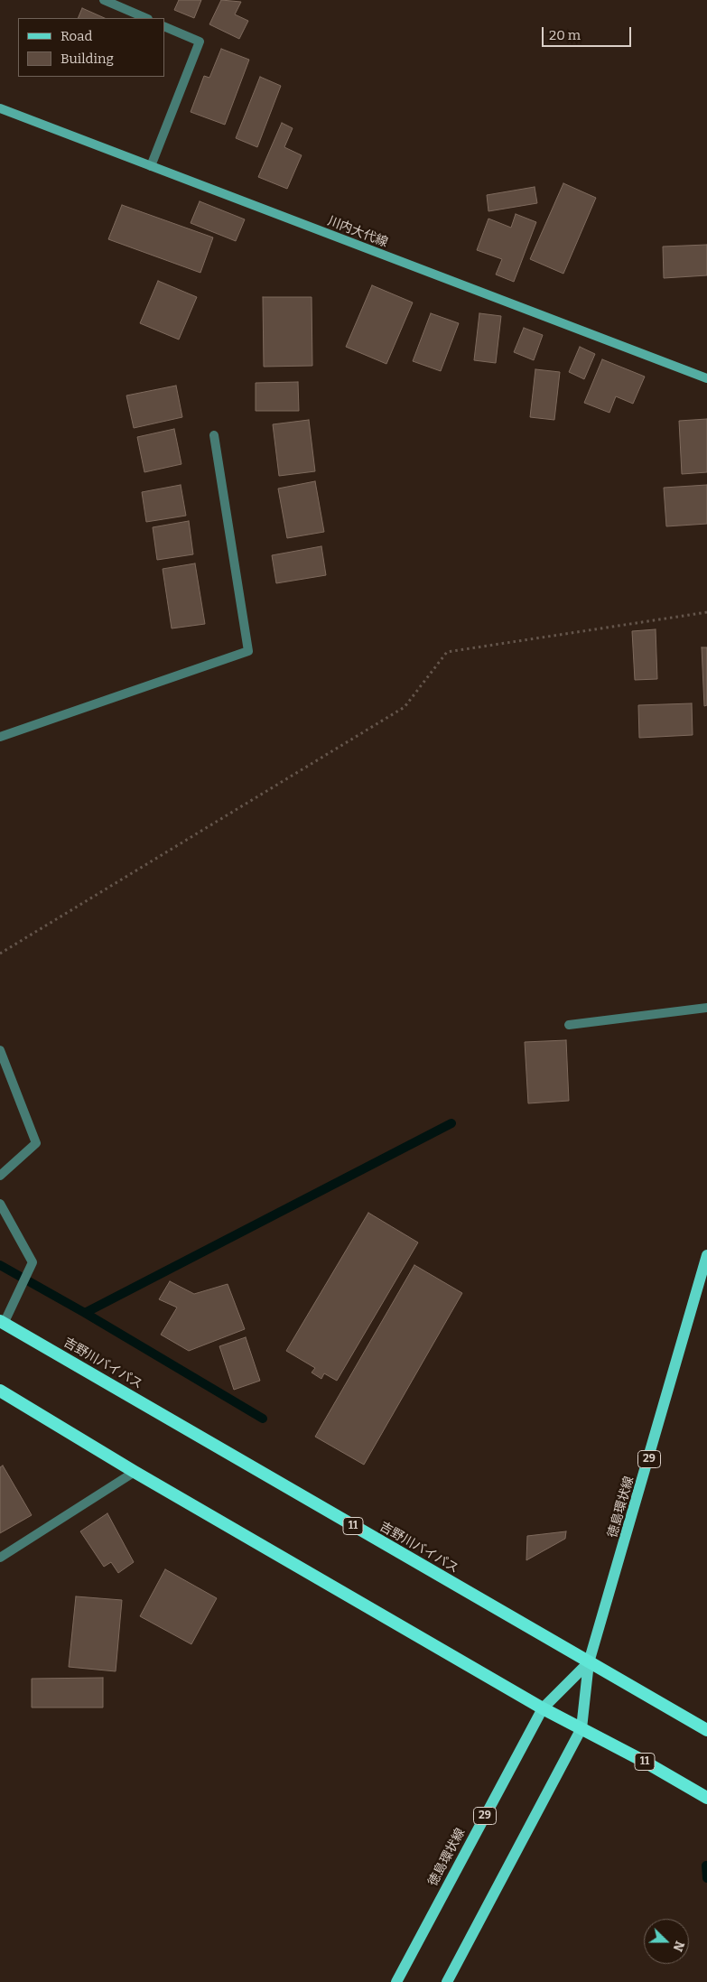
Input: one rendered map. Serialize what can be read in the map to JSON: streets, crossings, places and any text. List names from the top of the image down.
{
  "streets": {
    "highway": ["吉野川バイパス", "11"],
    "main road": ["川内大代線", "29", "徳島環状線"]
  },
  "crossings": [
    ["吉野川バイパス", "徳島環状線"],
    ["徳島環状線", "11"]
  ],
  "legend": ["Road", "Building"],
  "scale_bar": "20 m",
  "north": "right"
}
